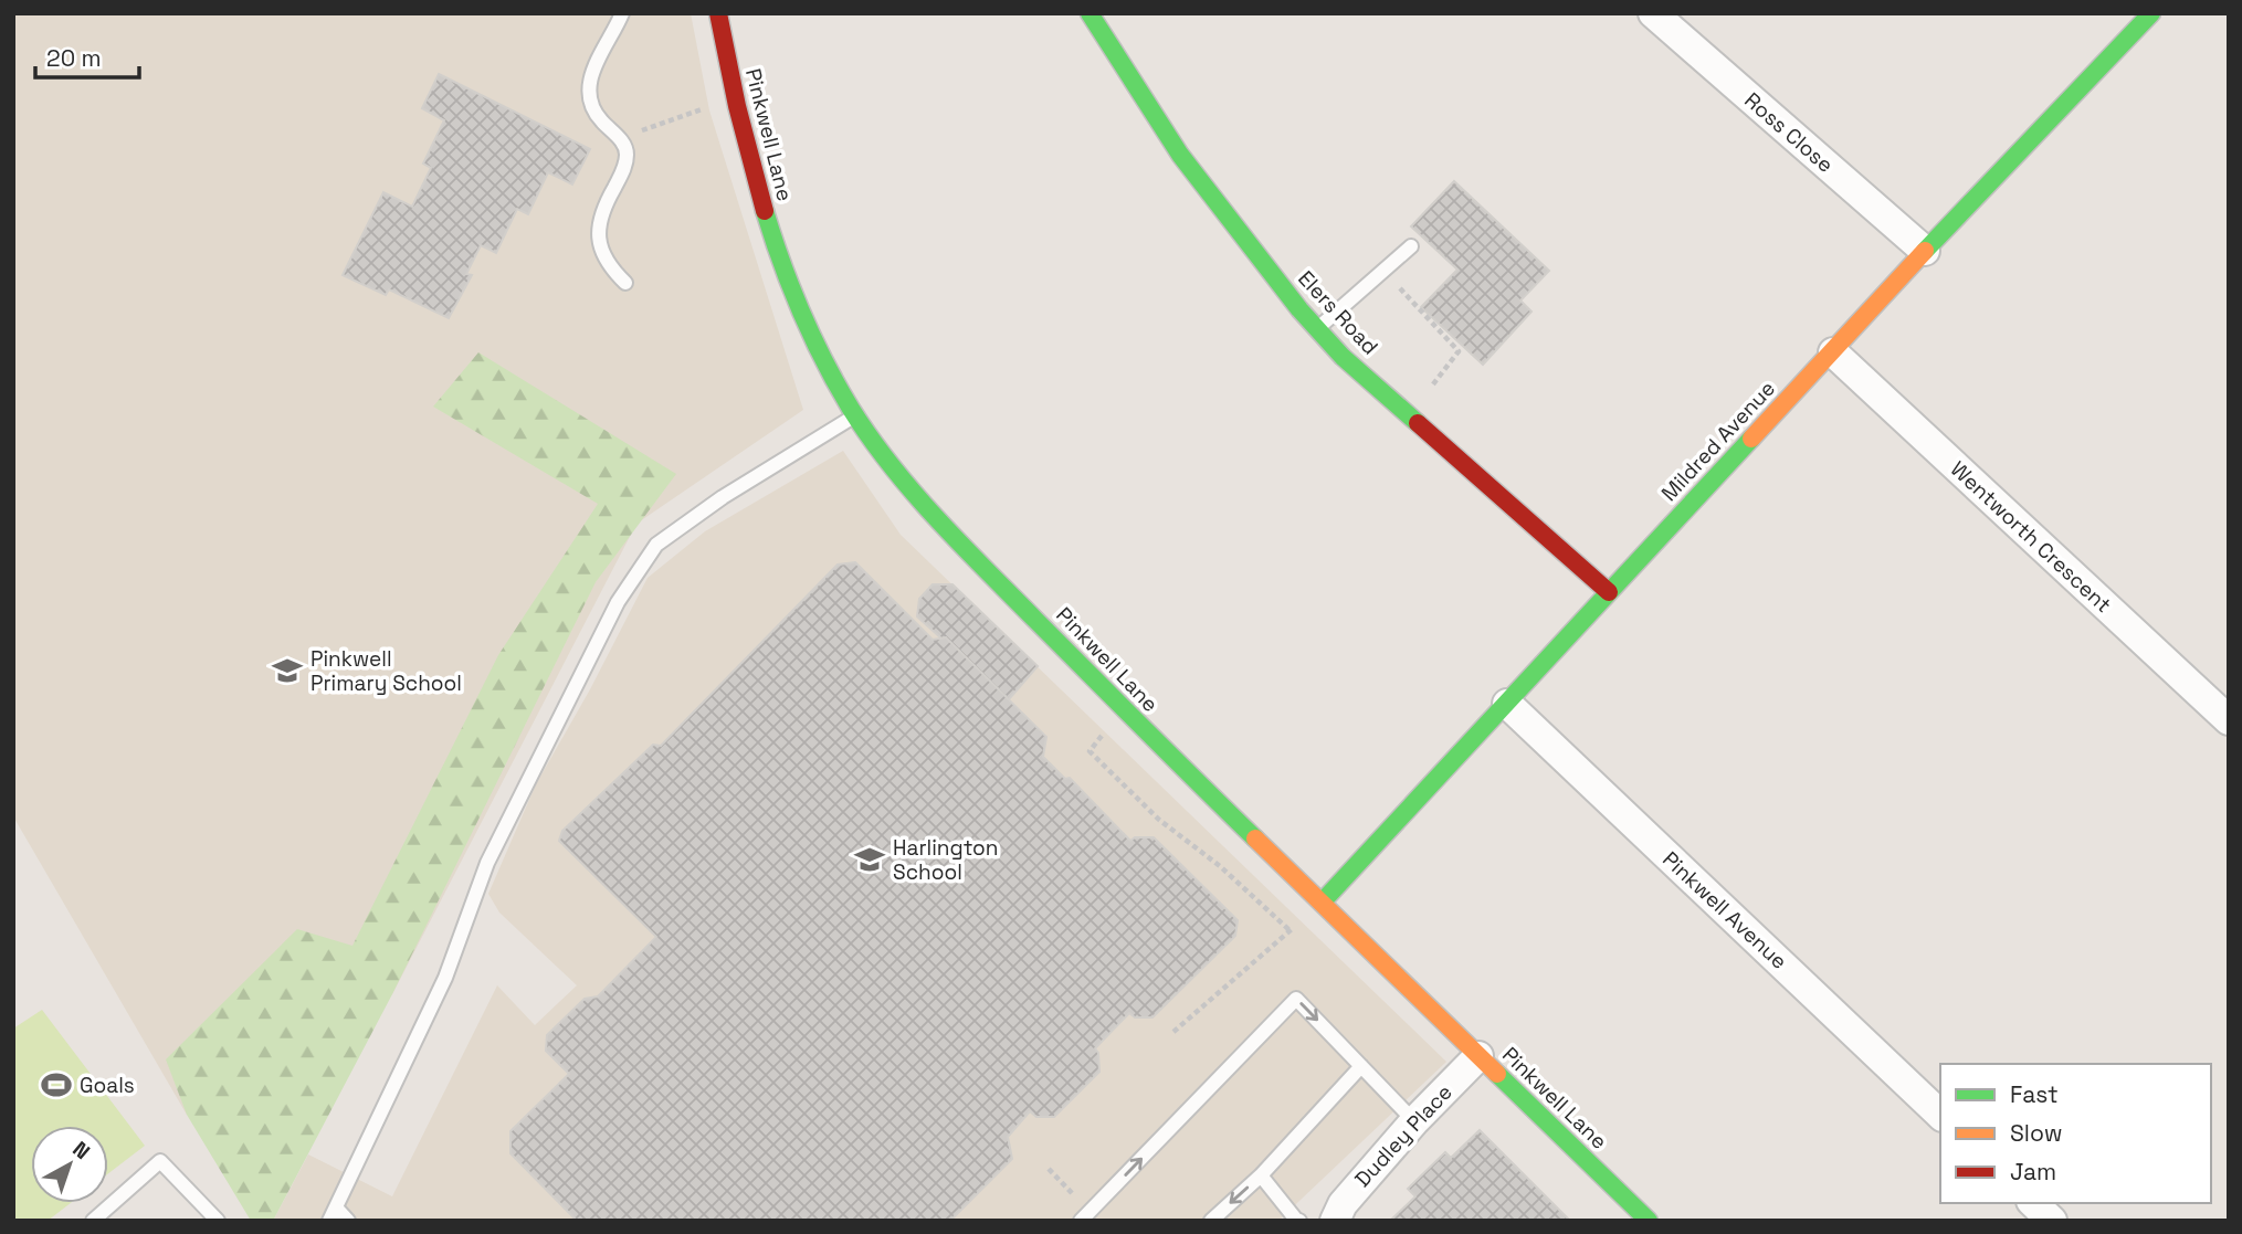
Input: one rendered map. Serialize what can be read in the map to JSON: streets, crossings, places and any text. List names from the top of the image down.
{
  "streets": {
    "street": [
      "Ross Close",
      "Pinkwell Lane",
      "Elers Road",
      "Mildred Avenue",
      "Wentworth Crescent",
      "Pinkwell Avenue",
      "Dudley Place"
    ]
  },
  "crossings": [
    ["Ross Close", "Mildred Avenue"],
    ["Pinkwell Lane", "Mildred Avenue"],
    ["Pinkwell Lane", "Dudley Place"],
    ["Elers Road", "Mildred Avenue"],
    ["Mildred Avenue", "Wentworth Crescent"],
    ["Mildred Avenue", "Pinkwell Avenue"]
  ],
  "places": {
    "school or university": ["Pinkwell Primary School", "Harlington School"],
    "sports": ["Goals"]
  },
  "legend": ["Fast", "Slow", "Jam"],
  "scale_bar": "20 m",
  "north": "top right"
}
